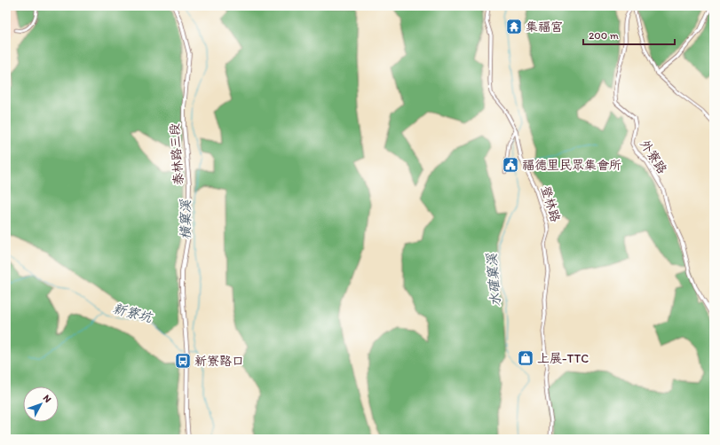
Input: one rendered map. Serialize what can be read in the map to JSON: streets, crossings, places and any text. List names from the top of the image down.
{
  "streets": {
    "main road": ["泰林路三段"],
    "street": ["外寮路", "登林路"]
  },
  "water": ["橫窠溪", "水確窠溪", "新寮坑"],
  "places": {
    "temple": ["集福宮"],
    "public building": ["福德里民眾集會所"],
    "shop": ["上展-TTC"],
    "bus stop": ["新寮路口"]
  },
  "scale_bar": "200 m",
  "north": "top right"
}
